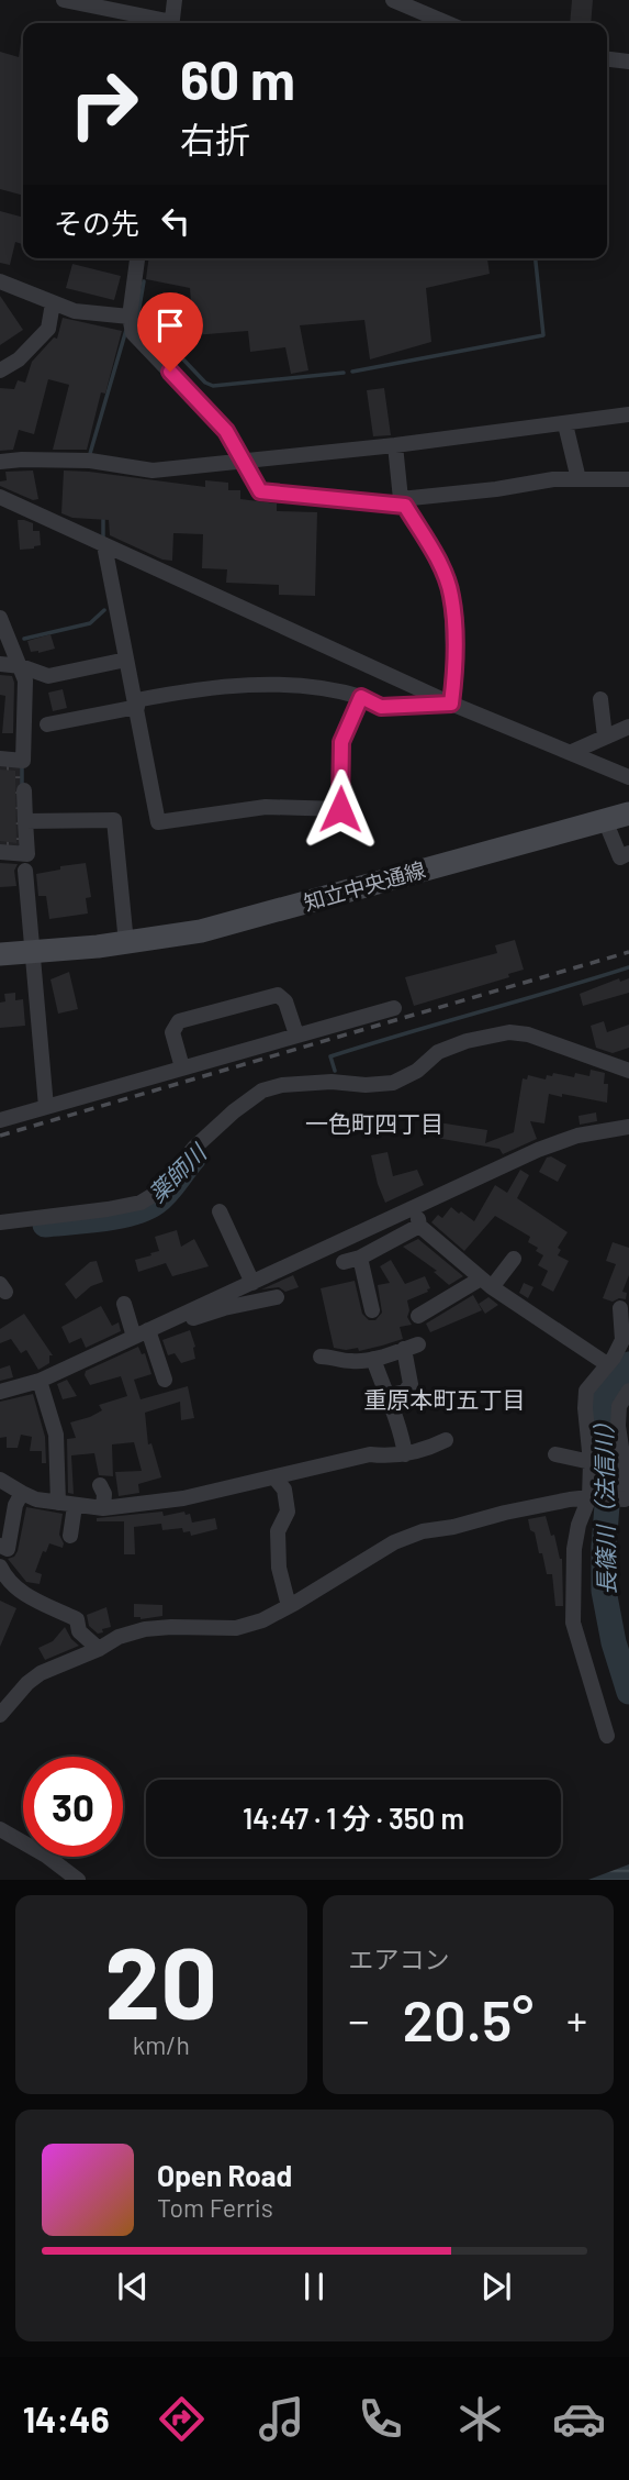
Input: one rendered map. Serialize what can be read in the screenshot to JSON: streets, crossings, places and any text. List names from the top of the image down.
{
  "streets": {
    "street": ["知立中央通線"]
  },
  "districts": ["一色町四丁目", "重原本町五丁目"],
  "water": ["薬師川", "長篠川（法信川）"],
  "page": {
    "turn": ["60 m", "右折"],
    "then": "その先",
    "limit": "30",
    "trip": "14:47 · 1 分 · 350 m",
    "tile": [
      ["20", "km/h"],
      "エアコン"
    ],
    "heat": ["−", "20.5°", "+"],
    "song": ["Open Road", "Tom Ferris"],
    "tabs": "14:46"
  }
}
